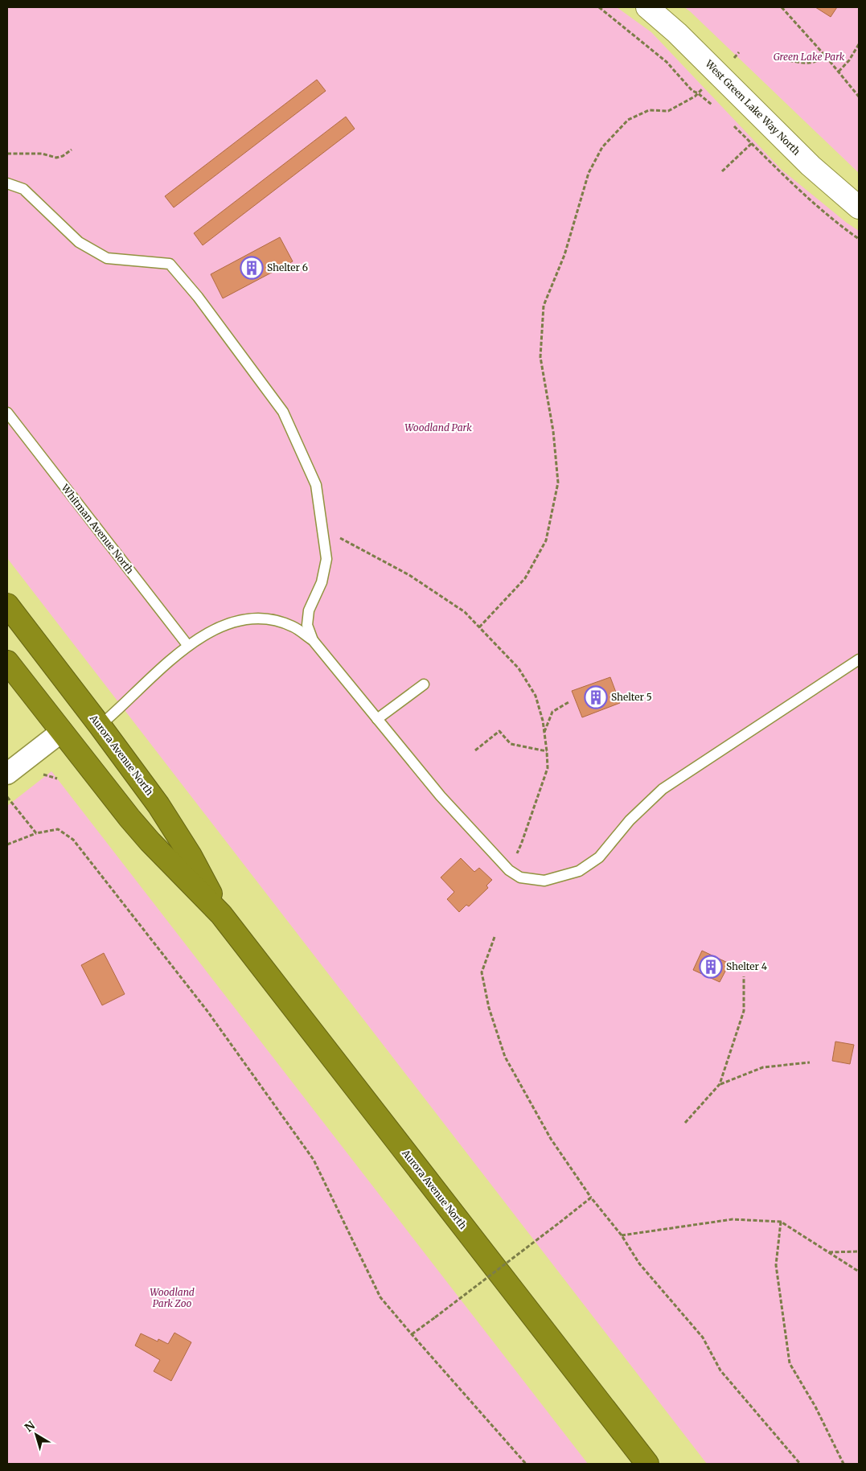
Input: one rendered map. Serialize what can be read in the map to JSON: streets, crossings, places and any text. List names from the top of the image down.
{
  "streets": {
    "highway": ["Aurora Avenue North"],
    "street": ["West Green Lake Way North"],
    "lane": ["Whitman Avenue North"]
  },
  "parks": ["Green Lake Park", "Woodland Park", "Woodland Park Zoo"],
  "places": {
    "building": ["Shelter 6", "Shelter 5", "Shelter 4"]
  },
  "north": "top left"
}
